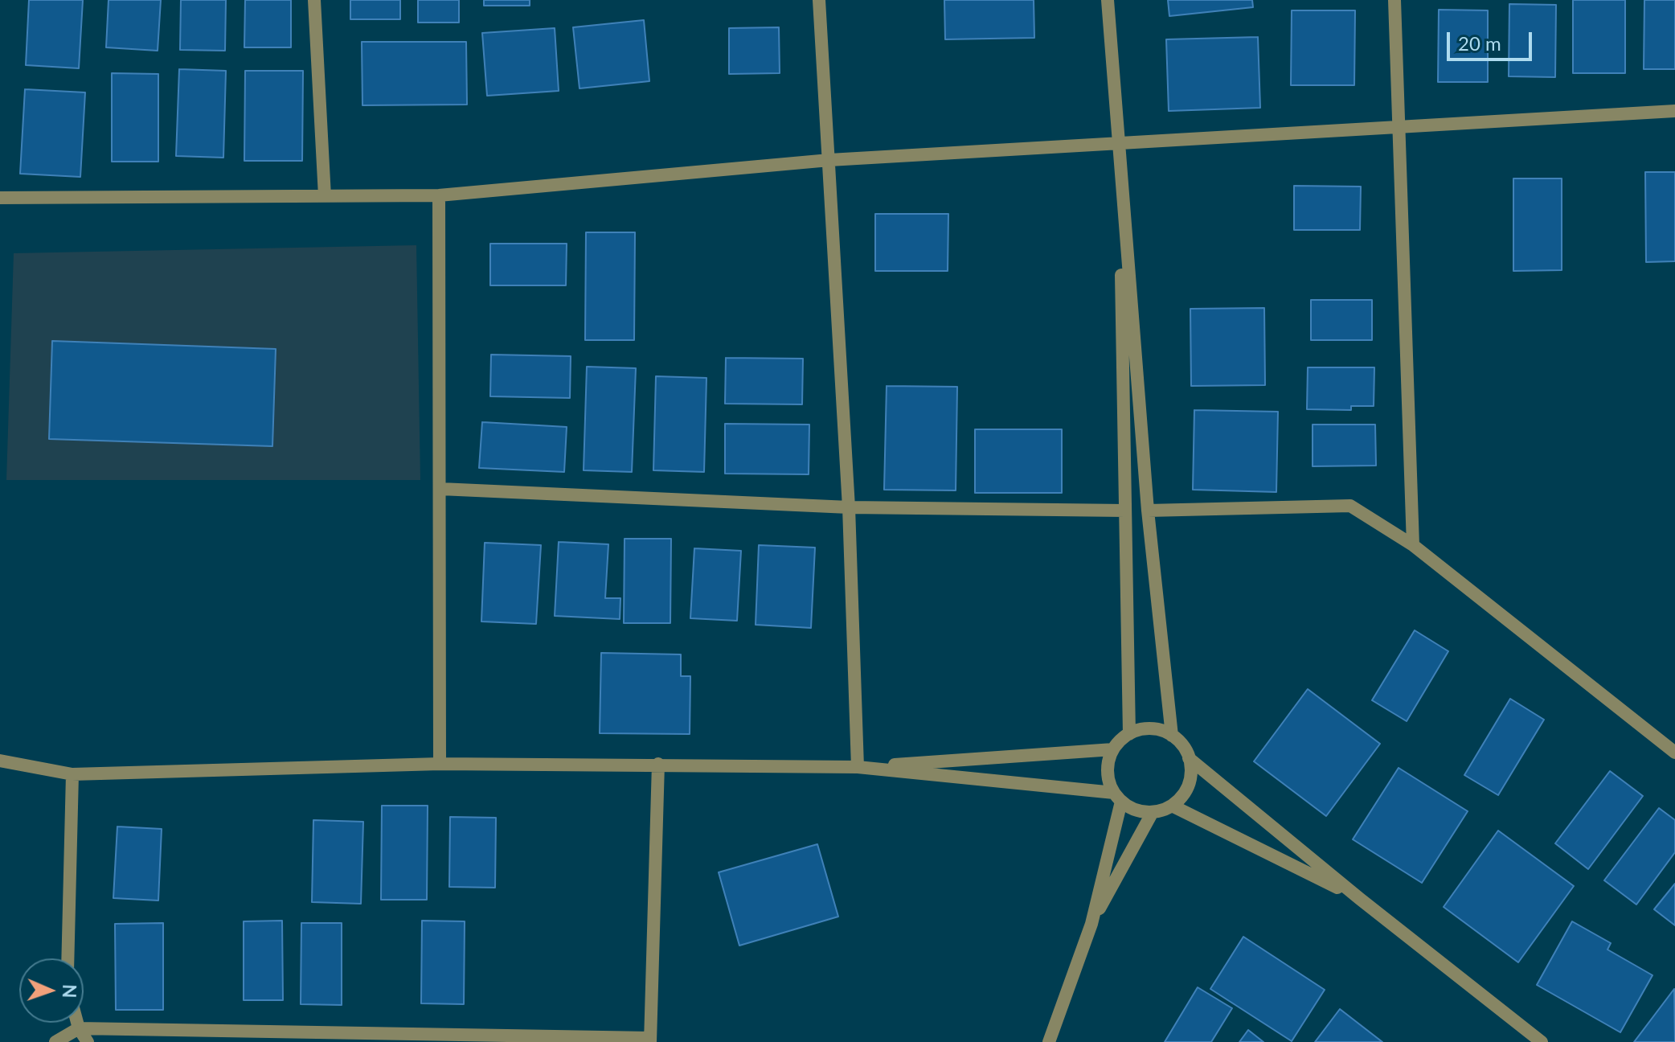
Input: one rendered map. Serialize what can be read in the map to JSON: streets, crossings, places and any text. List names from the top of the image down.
{
  "scale_bar": "20 m",
  "north": "right"
}
